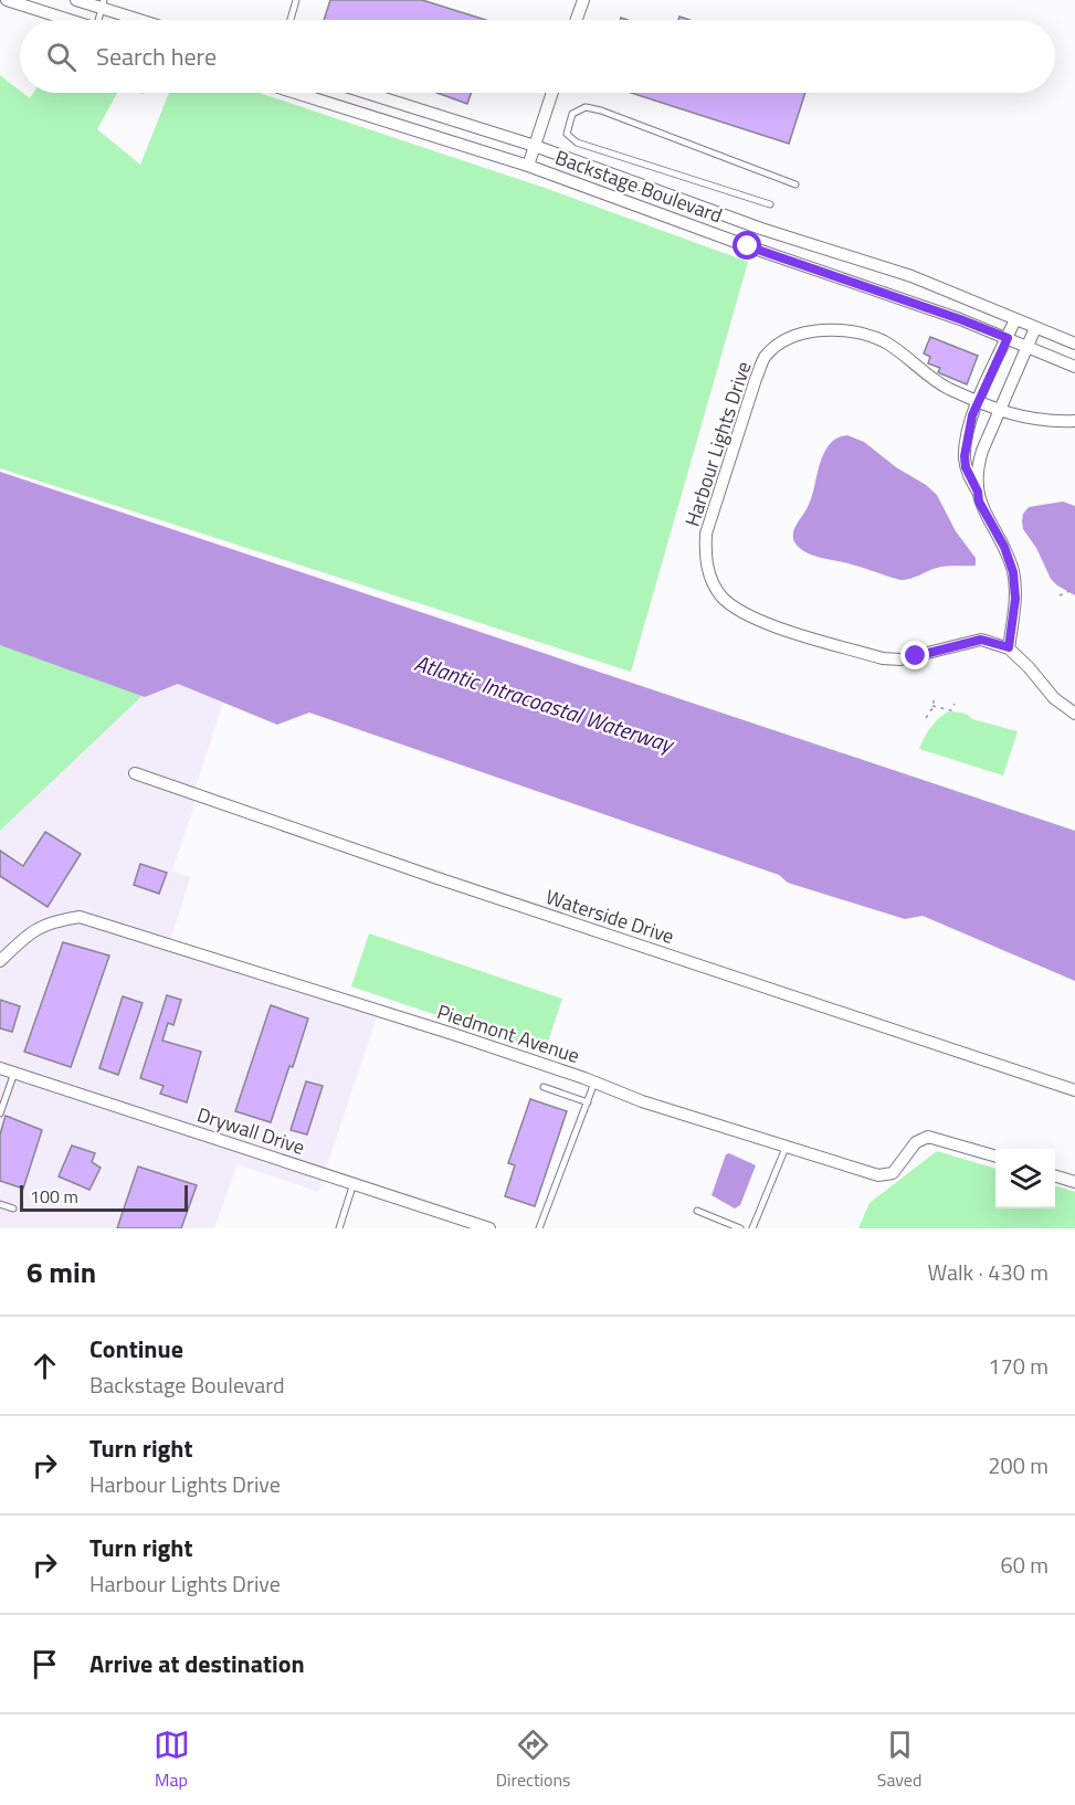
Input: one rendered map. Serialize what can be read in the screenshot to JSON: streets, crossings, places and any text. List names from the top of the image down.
{
  "streets": {
    "street": [
      "Backstage Boulevard",
      "Harbour Lights Drive",
      "Waterside Drive",
      "Piedmont Avenue",
      "Drywall Drive"
    ]
  },
  "water": ["Atlantic Intracoastal Waterway"],
  "scale_bar": "100 m",
  "page": {
    "search": "Search here",
    "scale": "100 m",
    "heading": ["6 min", "Walk · 430 m"],
    "list": [
      ["Continue", "Backstage Boulevard", "170 m"],
      ["Turn right", "Harbour Lights Drive", "200 m"],
      ["Turn right", "Harbour Lights Drive", "60 m"],
      "Arrive at destination"
    ],
    "nav": ["Map", "Directions", "Saved"]
  }
}
